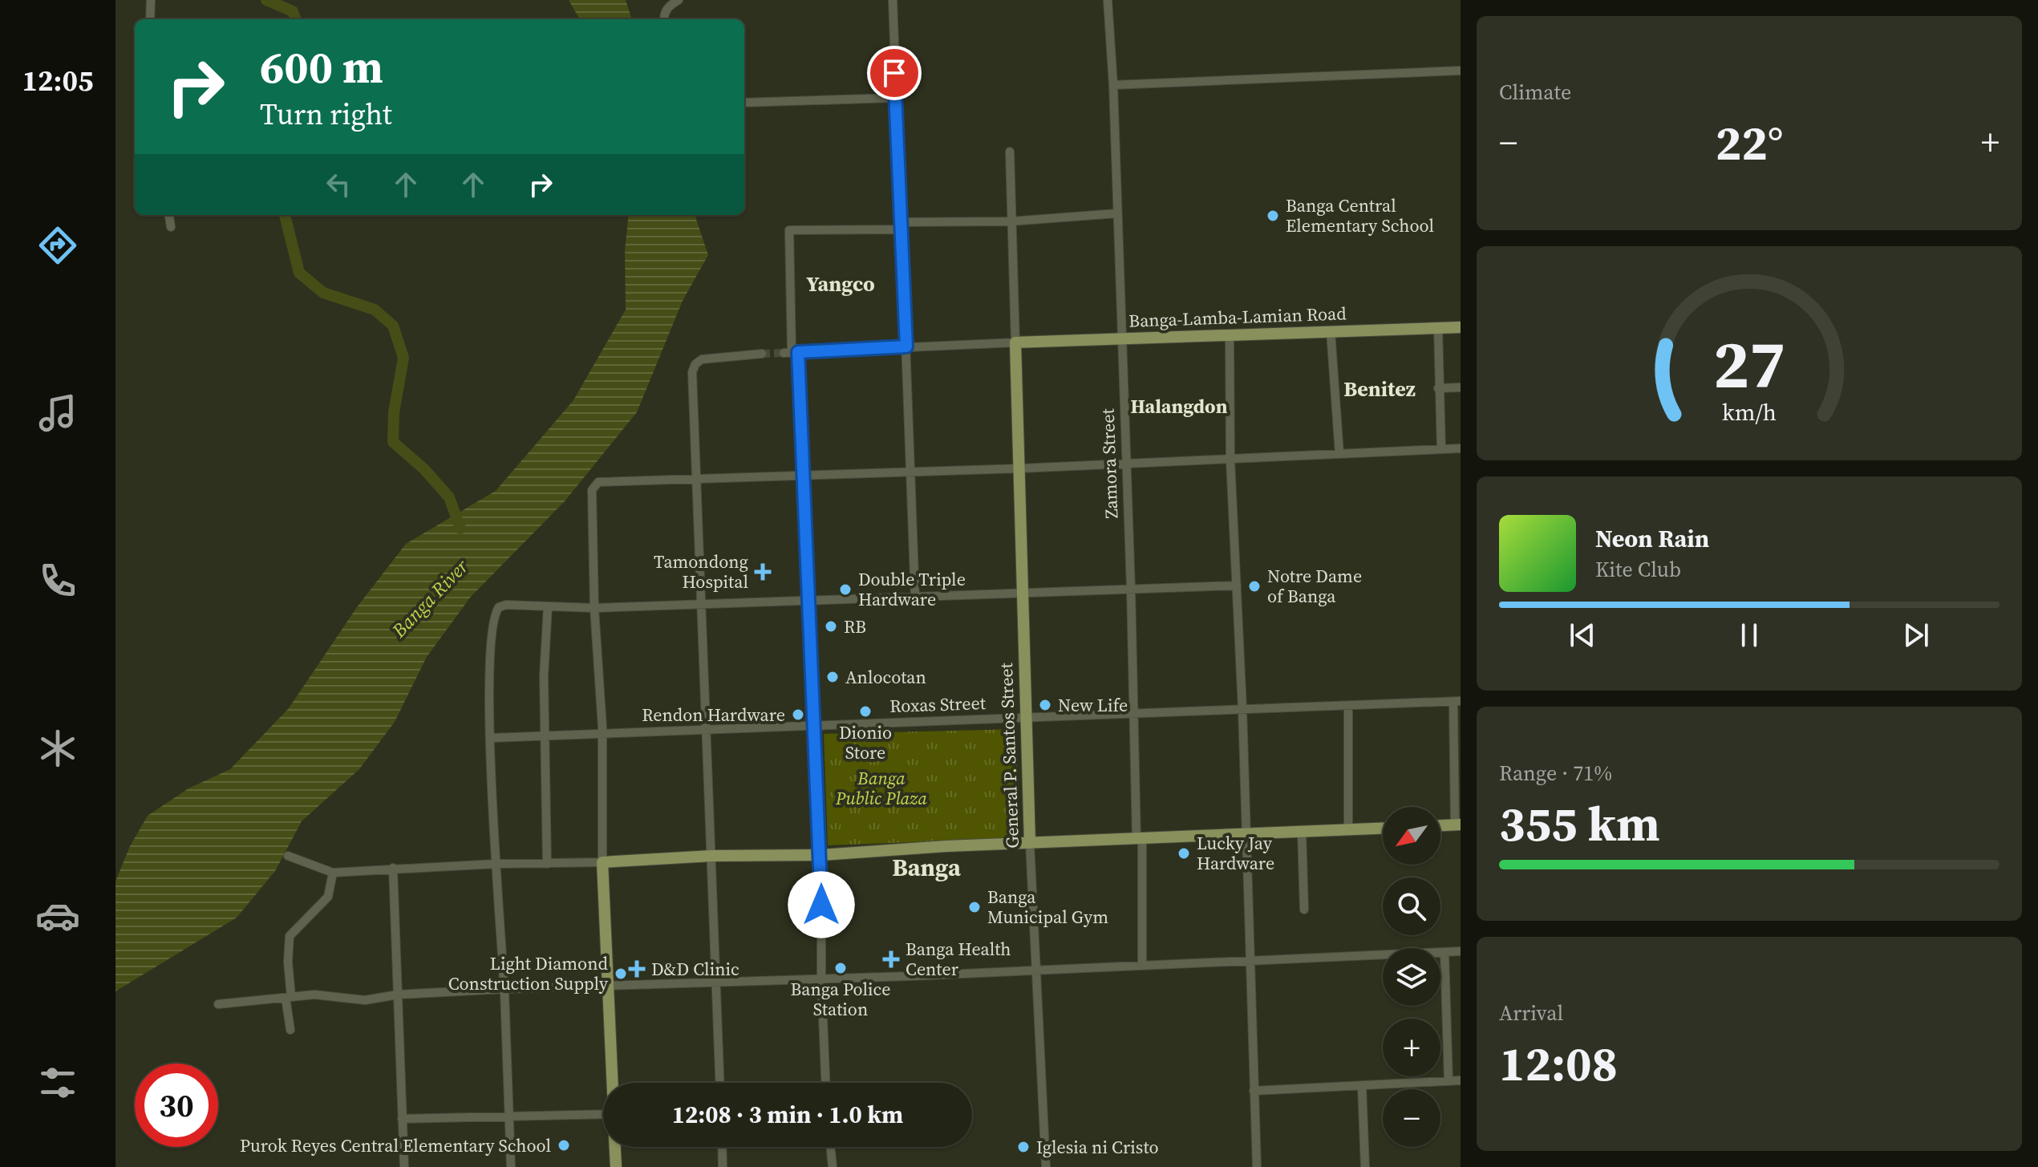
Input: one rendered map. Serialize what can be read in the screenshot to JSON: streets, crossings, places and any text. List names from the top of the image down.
{
  "streets": {
    "main road": ["Banga-Lamba-Lamian Road", "General P. Santos Street"],
    "street": ["Zamora Street", "Roxas Street"]
  },
  "crossings": [
    ["Banga-Lamba-Lamian Road", "Zamora Street"],
    ["Banga-Lamba-Lamian Road", "General P. Santos Street"],
    ["Zamora Street", "Roxas Street"],
    ["Roxas Street", "General P. Santos Street"]
  ],
  "districts": [
    "Yangco",
    "Benitez",
    "Halangdon",
    "Banga"
  ],
  "water": ["Banga River"],
  "parks": ["Banga Public Plaza"],
  "places": {
    "other": [
      "Banga Central Elementary School",
      "Notre Dame of Banga",
      "Double Triple Hardware",
      "RB",
      "Anlocotan",
      "New Life",
      "Dionio Store",
      "Rendon Hardware",
      "Lucky Jay Hardware",
      "Banga Municipal Gym",
      "Banga Police Station",
      "Light Diamond Construction Supply",
      "Purok Reyes Central Elementary School",
      "Iglesia ni Cristo"
    ],
    "health": ["Tamondong Hospital", "Banga Health Center", "D&D Clinic"]
  },
  "north": "bottom left",
  "page": {
    "tabs": "12:05",
    "tile": [
      "Climate",
      ["Range · 71%", "355 km"],
      ["Arrival", "12:08"]
    ],
    "turn": ["600 m", "Turn right"],
    "heat": ["−", "22°", "+"],
    "song": ["Neon Rain", "Kite Club"],
    "map_buttons": ["+", "−"],
    "limit": "30",
    "trip": "12:08 · 3 min · 1.0 km",
    "gauge": ["27", "km/h"]
  }
}
